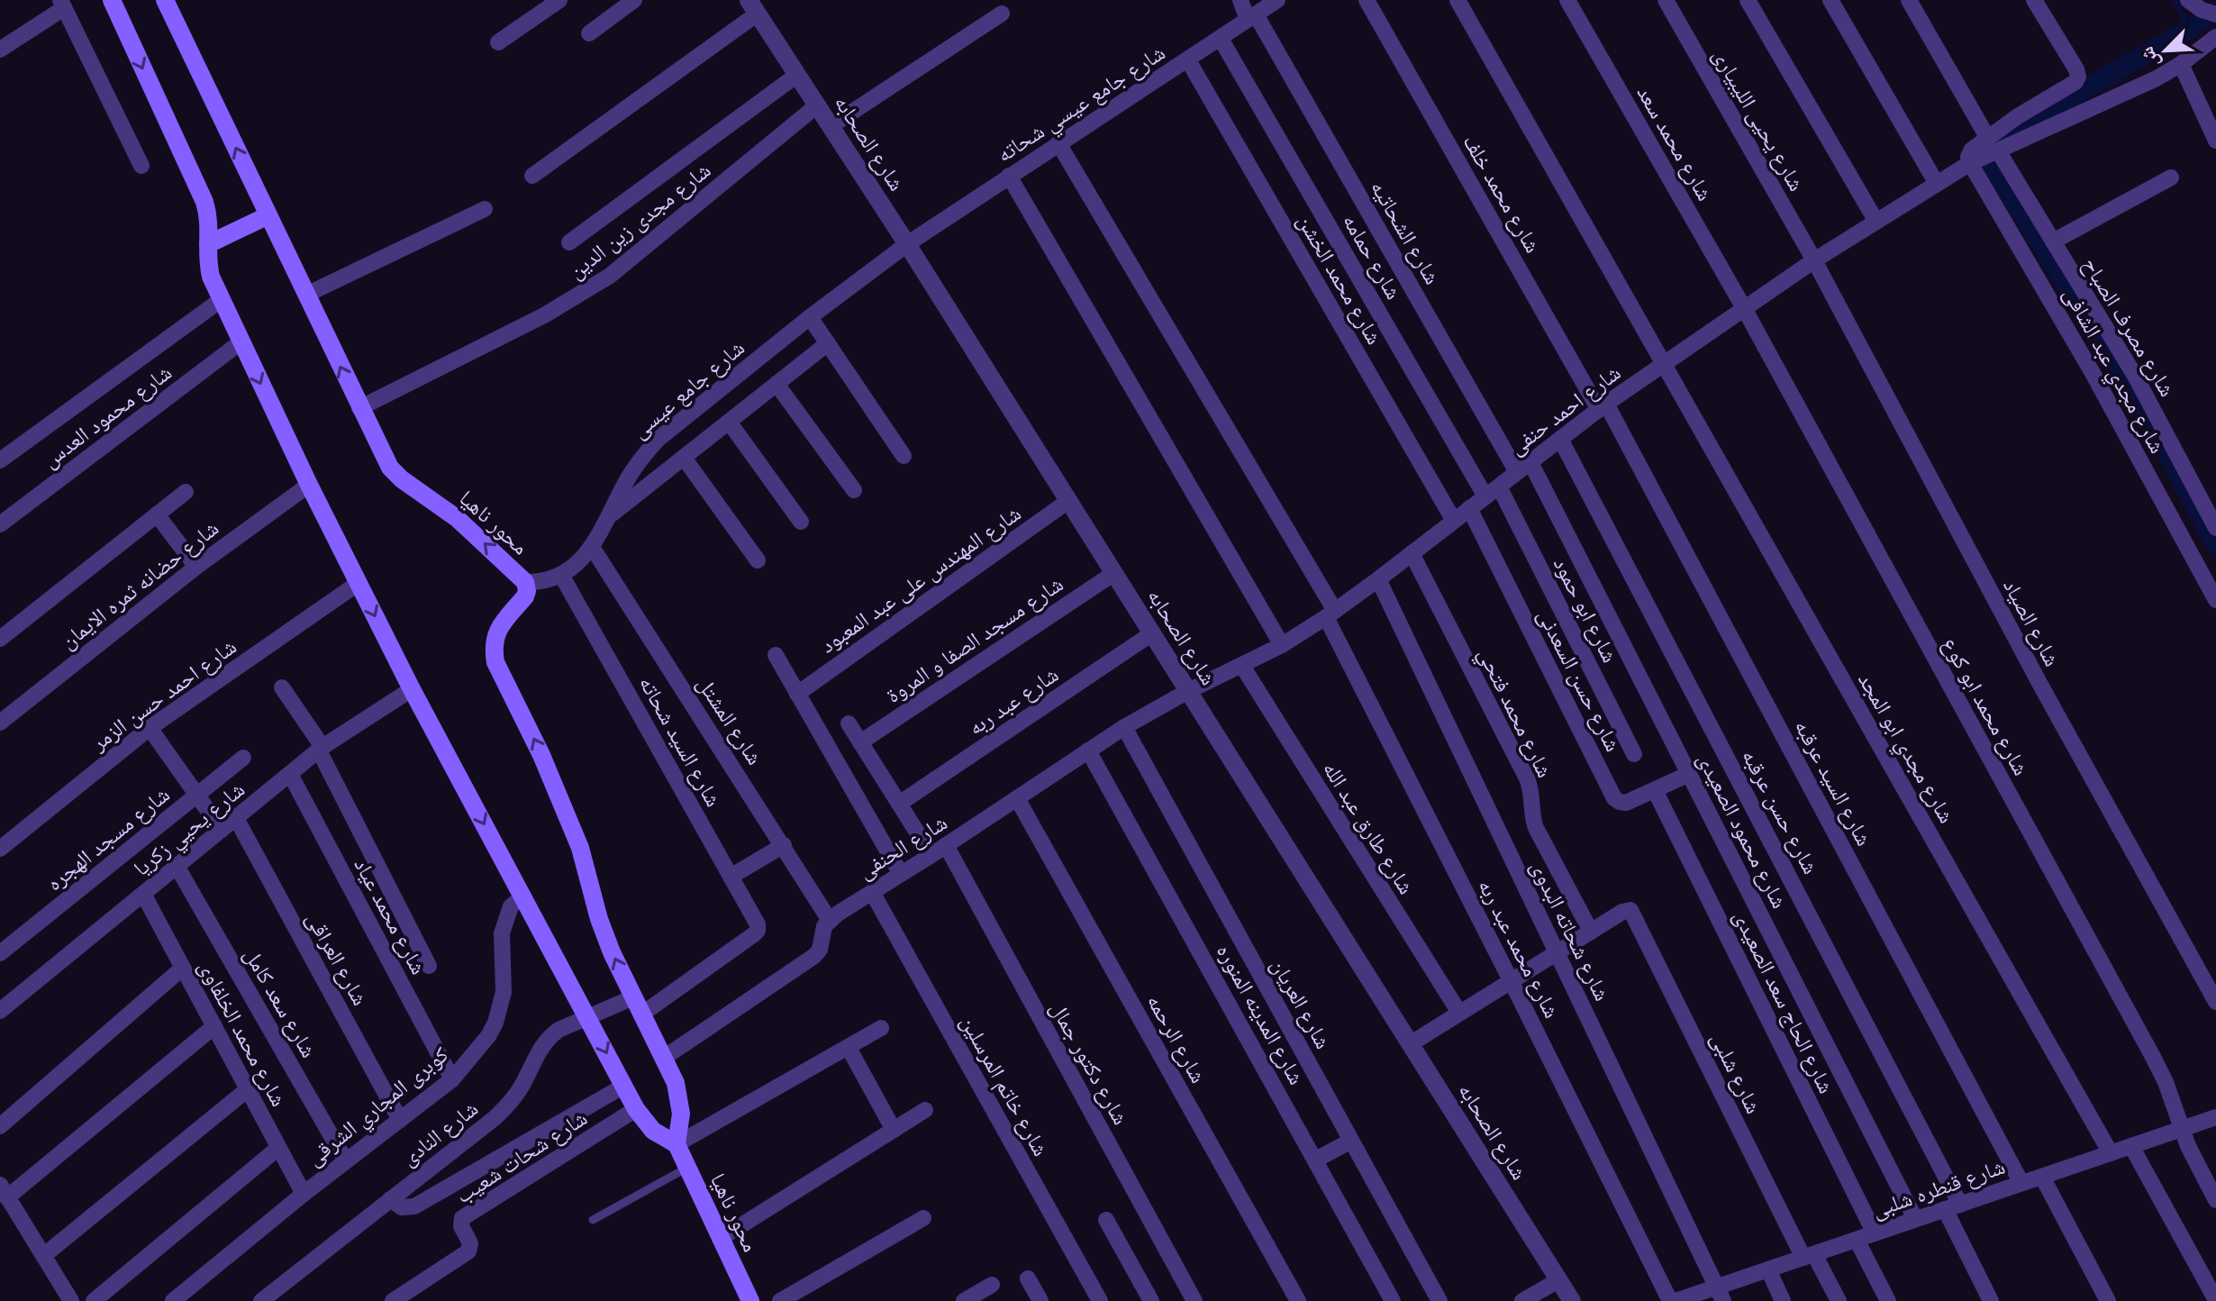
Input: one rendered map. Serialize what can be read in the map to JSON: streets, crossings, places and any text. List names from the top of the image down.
{
  "streets": {
    "main road": ["محور ناهيا"],
    "street": [
      "شارع جامع عيسي شحاته",
      "شارع يحيى الليبيارى",
      "شارع الصحابه",
      "شارع محمد سعد",
      "شارع محمد خلف",
      "شارع مجدى زين الدين",
      "شارع الشحاتيه",
      "شارع حمامه",
      "شارع محمد الخشن",
      "شارع مصرف الصباح",
      "شارع مجدي عبد الشافى",
      "شارع جامع عيسى",
      "شارع احمد حنفى",
      "شارع محمود العدس",
      "شارع المهندس على عبد المعبود",
      "شارع حضانه ثمره الايمان",
      "شارع ابو حمود",
      "شارع الصياد",
      "شارع مسجد الصفا و المروة",
      "شارع حسن السعدنى",
      "شارع احمد حسن الزمر",
      "شارع عبد ربه",
      "شارع محمد ابو كوع",
      "شارع محمد فتحي",
      "شارع المشتل",
      "شارع السيد شحاته",
      "شارع مجدي ابو المجد",
      "شارع السيد عرقبه",
      "شارع حسن عرقبه",
      "شارع طارق عبد الله",
      "شارع يحيي زكريا",
      "شارع محمود الصعيدى",
      "شارع مسجد الهجره",
      "شارع الحنفى",
      "شارع محمد عياد",
      "شارع شحاته البدوى",
      "شارع محمد عبد ربه",
      "شارع العراقى",
      "شارع الحاج سعد الصعيدى",
      "شارع سعد كامل",
      "شارع العريان",
      "شارع المدينه المنوره",
      "شارع محمد الخلفاوى",
      "شارع الرحمه",
      "شارع دكتور جمال",
      "شارع شلبى",
      "شارع خاتم المرسلين",
      "كوبرى المجاري الشرقى",
      "شارع النادى",
      "شارع شحات شعيب",
      "شارع قنطره شلبى"
    ]
  },
  "crossings": [
    ["شارع جامع عيسي شحاته", "شارع الصحابه"],
    ["شارع جامع عيسي شحاته", "شارع الشحاتيه"],
    ["شارع جامع عيسي شحاته", "شارع حمامه"],
    ["شارع جامع عيسي شحاته", "شارع محمد الخشن"],
    ["شارع جامع عيسي شحاته", "شارع جامع عيسى"],
    ["شارع جامع عيسي شحاته", "شارع محمد عبد ربه"],
    ["شارع يحيى الليبيارى", "شارع احمد حنفى"],
    ["شارع يحيى الليبيارى", "شارع الصياد"],
    ["شارع الصحابه", "شارع مجدى زين الدين"],
    ["شارع الصحابه", "شارع جامع عيسى"],
    ["شارع الصحابه", "شارع احمد حنفى"],
    ["شارع الصحابه", "شارع المهندس على عبد المعبود"],
    ["شارع الصحابه", "شارع مسجد الصفا و المروة"],
    ["شارع الصحابه", "شارع عبد ربه"],
    ["شارع الصحابه", "شارع الحنفى"],
    ["شارع محمد سعد", "شارع احمد حنفى"],
    ["شارع محمد سعد", "شارع محمد ابو كوع"],
    ["شارع محمد خلف", "شارع احمد حنفى"],
    ["شارع محمد خلف", "شارع السيد عرقبه"],
    ["شارع مجدى زين الدين", "محور ناهيا"],
    ["شارع الشحاتيه", "شارع احمد حنفى"],
    ["شارع الشحاتيه", "شارع محمود الصعيدى"],
    ["شارع حمامه", "شارع احمد حنفى"],
    ["شارع حمامه", "شارع ابو حمود"],
    ["شارع محمد الخشن", "شارع احمد حنفى"],
    ["شارع مجدي عبد الشافى", "شارع احمد حنفى"],
    ["شارع جامع عيسى", "شارع المشتل"],
    ["شارع جامع عيسى", "شارع السيد شحاته"],
    ["شارع احمد حنفى", "شارع ابو حمود"],
    ["شارع احمد حنفى", "شارع الصياد"],
    ["شارع احمد حنفى", "شارع حسن السعدنى"],
    ["شارع احمد حنفى", "شارع محمد ابو كوع"],
    ["شارع احمد حنفى", "شارع محمد فتحي"],
    ["شارع احمد حنفى", "شارع مجدي ابو المجد"],
    ["شارع احمد حنفى", "شارع السيد عرقبه"],
    ["شارع احمد حنفى", "شارع حسن عرقبه"],
    ["شارع احمد حنفى", "شارع طارق عبد الله"],
    ["شارع احمد حنفى", "شارع محمود الصعيدى"],
    ["شارع احمد حنفى", "شارع الحنفى"],
    ["شارع احمد حنفى", "شارع شحاته البدوى"],
    ["شارع احمد حنفى", "شارع محمد عبد ربه"],
    ["شارع محمود العدس", "محور ناهيا"],
    ["محور ناهيا", "شارع حضانه ثمره الايمان"],
    ["محور ناهيا", "شارع احمد حسن الزمر"],
    ["محور ناهيا", "شارع السيد شحاته"],
    ["محور ناهيا", "شارع يحيي زكريا"],
    ["محور ناهيا", "كوبرى المجاري الشرقى"],
    ["محور ناهيا", "شارع النادى"],
    ["محور ناهيا", "شارع شحات شعيب"],
    ["شارع مسجد الصفا و المروة", "شارع دكتور جمال"],
    ["شارع حسن السعدنى", "شارع محمود الصعيدى"],
    ["شارع حسن السعدنى", "شارع الحاج سعد الصعيدى"],
    ["شارع عبد ربه", "شارع دكتور جمال"],
    ["شارع محمد ابو كوع", "شارع قنطره شلبى"],
    ["شارع محمد فتحي", "شارع شلبى"],
    ["شارع المشتل", "شارع الحنفى"],
    ["شارع مجدي ابو المجد", "شارع قنطره شلبى"],
    ["شارع السيد عرقبه", "شارع قنطره شلبى"],
    ["شارع حسن عرقبه", "شارع قنطره شلبى"],
    ["شارع يحيي زكريا", "شارع محمد عياد"],
    ["شارع يحيي زكريا", "شارع العراقى"],
    ["شارع يحيي زكريا", "شارع سعد كامل"],
    ["شارع يحيي زكريا", "شارع محمد الخلفاوى"],
    ["شارع محمود الصعيدى", "شارع قنطره شلبى"],
    ["شارع الحنفى", "شارع العريان"],
    ["شارع الحنفى", "شارع المدينه المنوره"],
    ["شارع الحنفى", "شارع الرحمه"],
    ["شارع الحنفى", "شارع دكتور جمال"],
    ["شارع الحنفى", "شارع خاتم المرسلين"],
    ["شارع محمد عياد", "كوبرى المجاري الشرقى"],
    ["شارع شحاته البدوى", "شارع قنطره شلبى"],
    ["شارع محمد عبد ربه", "شارع قنطره شلبى"],
    ["شارع العراقى", "كوبرى المجاري الشرقى"],
    ["شارع الحاج سعد الصعيدى", "شارع قنطره شلبى"],
    ["شارع سعد كامل", "كوبرى المجاري الشرقى"],
    ["شارع محمد الخلفاوى", "كوبرى المجاري الشرقى"],
    ["شارع شلبى", "شارع قنطره شلبى"]
  ],
  "north": "bottom left"
}
